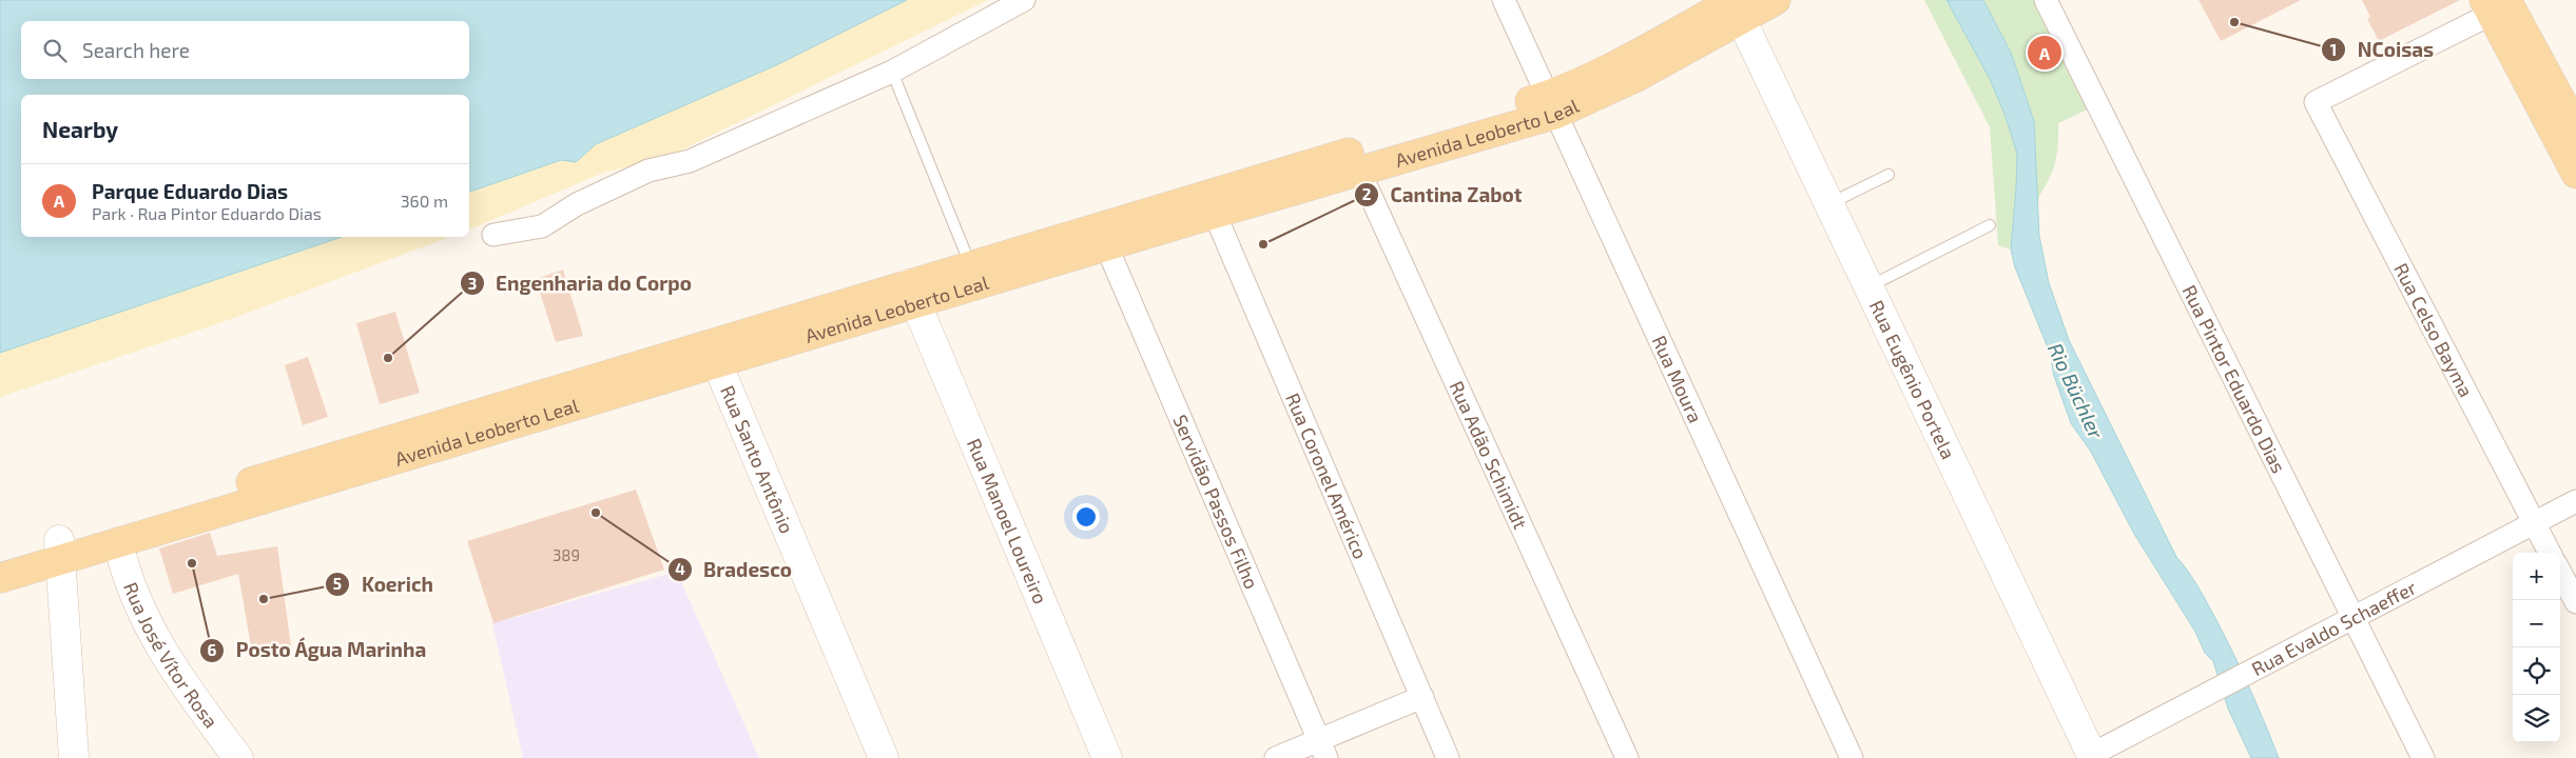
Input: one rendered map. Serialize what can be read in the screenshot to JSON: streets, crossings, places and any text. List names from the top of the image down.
{
  "streets": {
    "main road": ["Avenida Leoberto Leal"],
    "street": [
      "Rua Celso Bayma",
      "Rua Moura",
      "Rua Eugênio Portela",
      "Rua Pintor Eduardo Dias",
      "Rua Adão Schimidt",
      "Rua Santo Antônio",
      "Rua Coronel Américo",
      "Servidão Passos Filho",
      "Rua Manoel Loureiro",
      "Rua Evaldo Schaeffer",
      "Rua José Vítor Rosa"
    ]
  },
  "crossings": [
    ["Avenida Leoberto Leal", "Rua Moura"],
    ["Avenida Leoberto Leal", "Rua Eugênio Portela"],
    ["Avenida Leoberto Leal", "Rua Adão Schimidt"],
    ["Avenida Leoberto Leal", "Rua Santo Antônio"],
    ["Avenida Leoberto Leal", "Rua Coronel Américo"],
    ["Avenida Leoberto Leal", "Servidão Passos Filho"],
    ["Avenida Leoberto Leal", "Rua Manoel Loureiro"],
    ["Avenida Leoberto Leal", "Rua José Vítor Rosa"],
    ["Rua Celso Bayma", "Rua Evaldo Schaeffer"],
    ["Rua Eugênio Portela", "Rua Evaldo Schaeffer"],
    ["Rua Pintor Eduardo Dias", "Rua Evaldo Schaeffer"]
  ],
  "water": ["Rio Büchler"],
  "places": [
    "NCoisas",
    "Cantina Zabot",
    "Engenharia do Corpo",
    "Bradesco",
    "Posto Água Marinha",
    "Koerich"
  ],
  "house_numbers": ["389"],
  "page": {
    "search": "Search here",
    "pins": "A",
    "heading": "Nearby",
    "list": [
      {
        "mark": "A",
        "name": "Parque Eduardo Dias",
        "note": "Park · Rua Pintor Eduardo Dias",
        "value": "360 m"
      }
    ],
    "map_buttons": ["+", "−"]
  }
}
